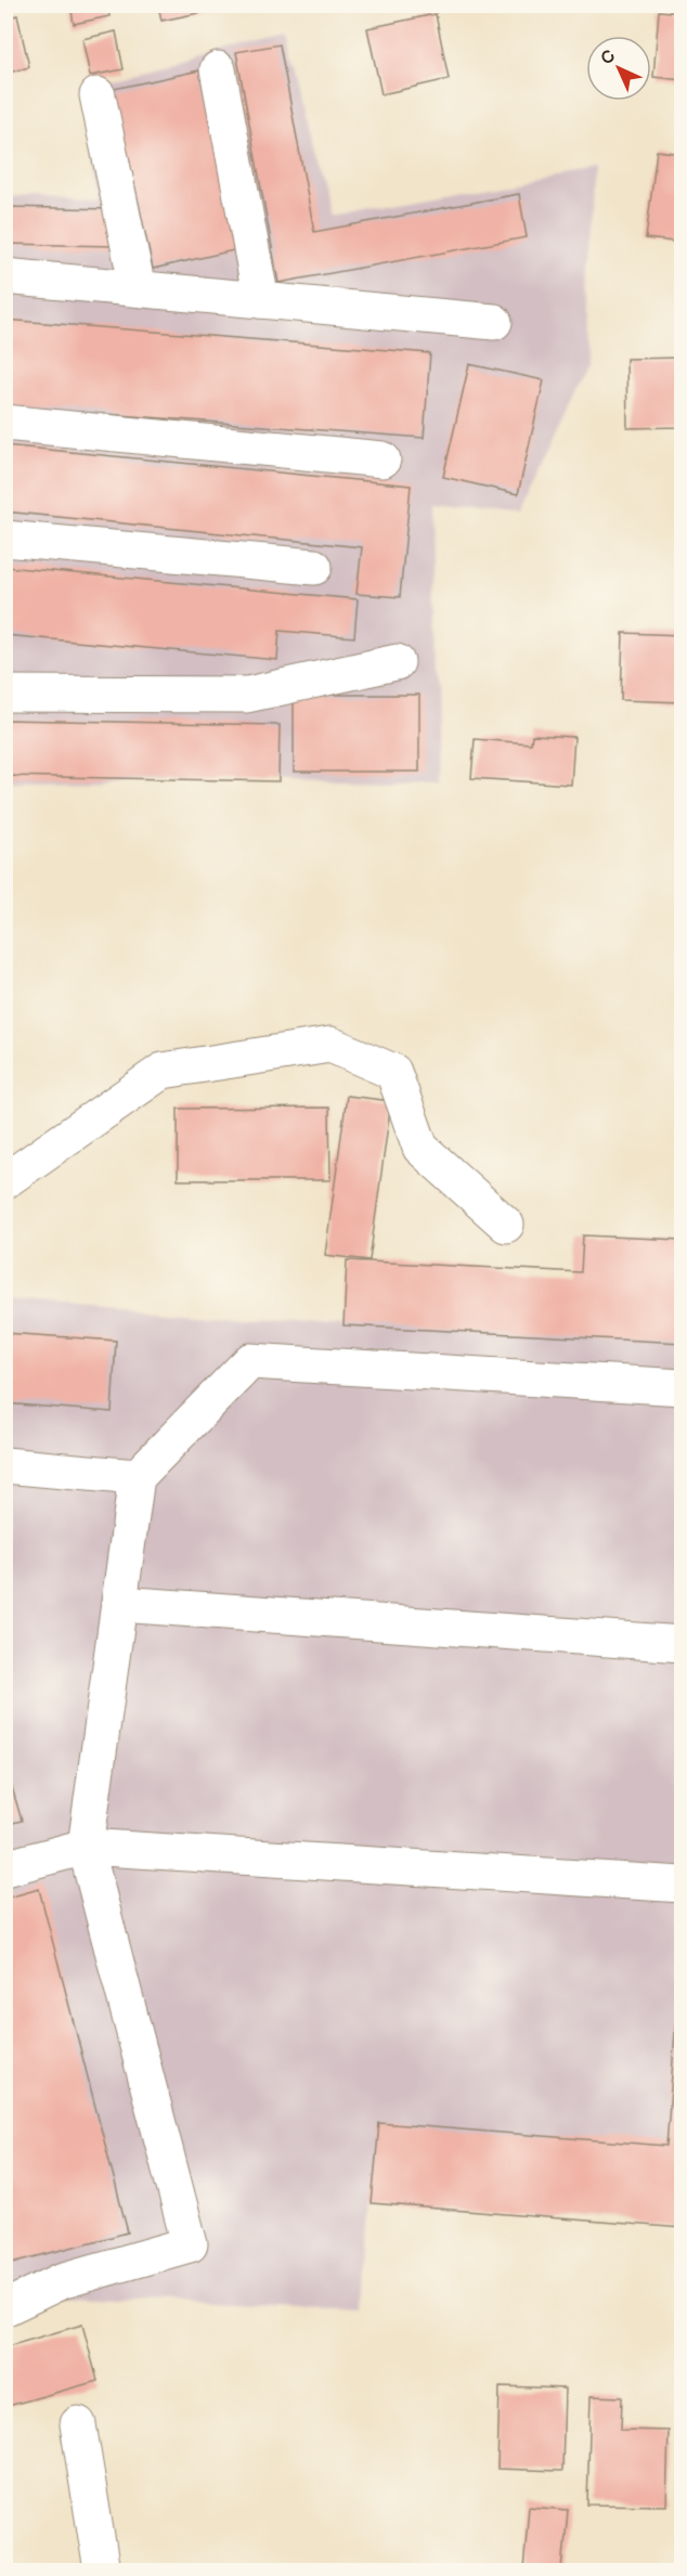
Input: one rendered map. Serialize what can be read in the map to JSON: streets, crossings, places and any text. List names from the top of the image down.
{
  "north": "top left"
}
